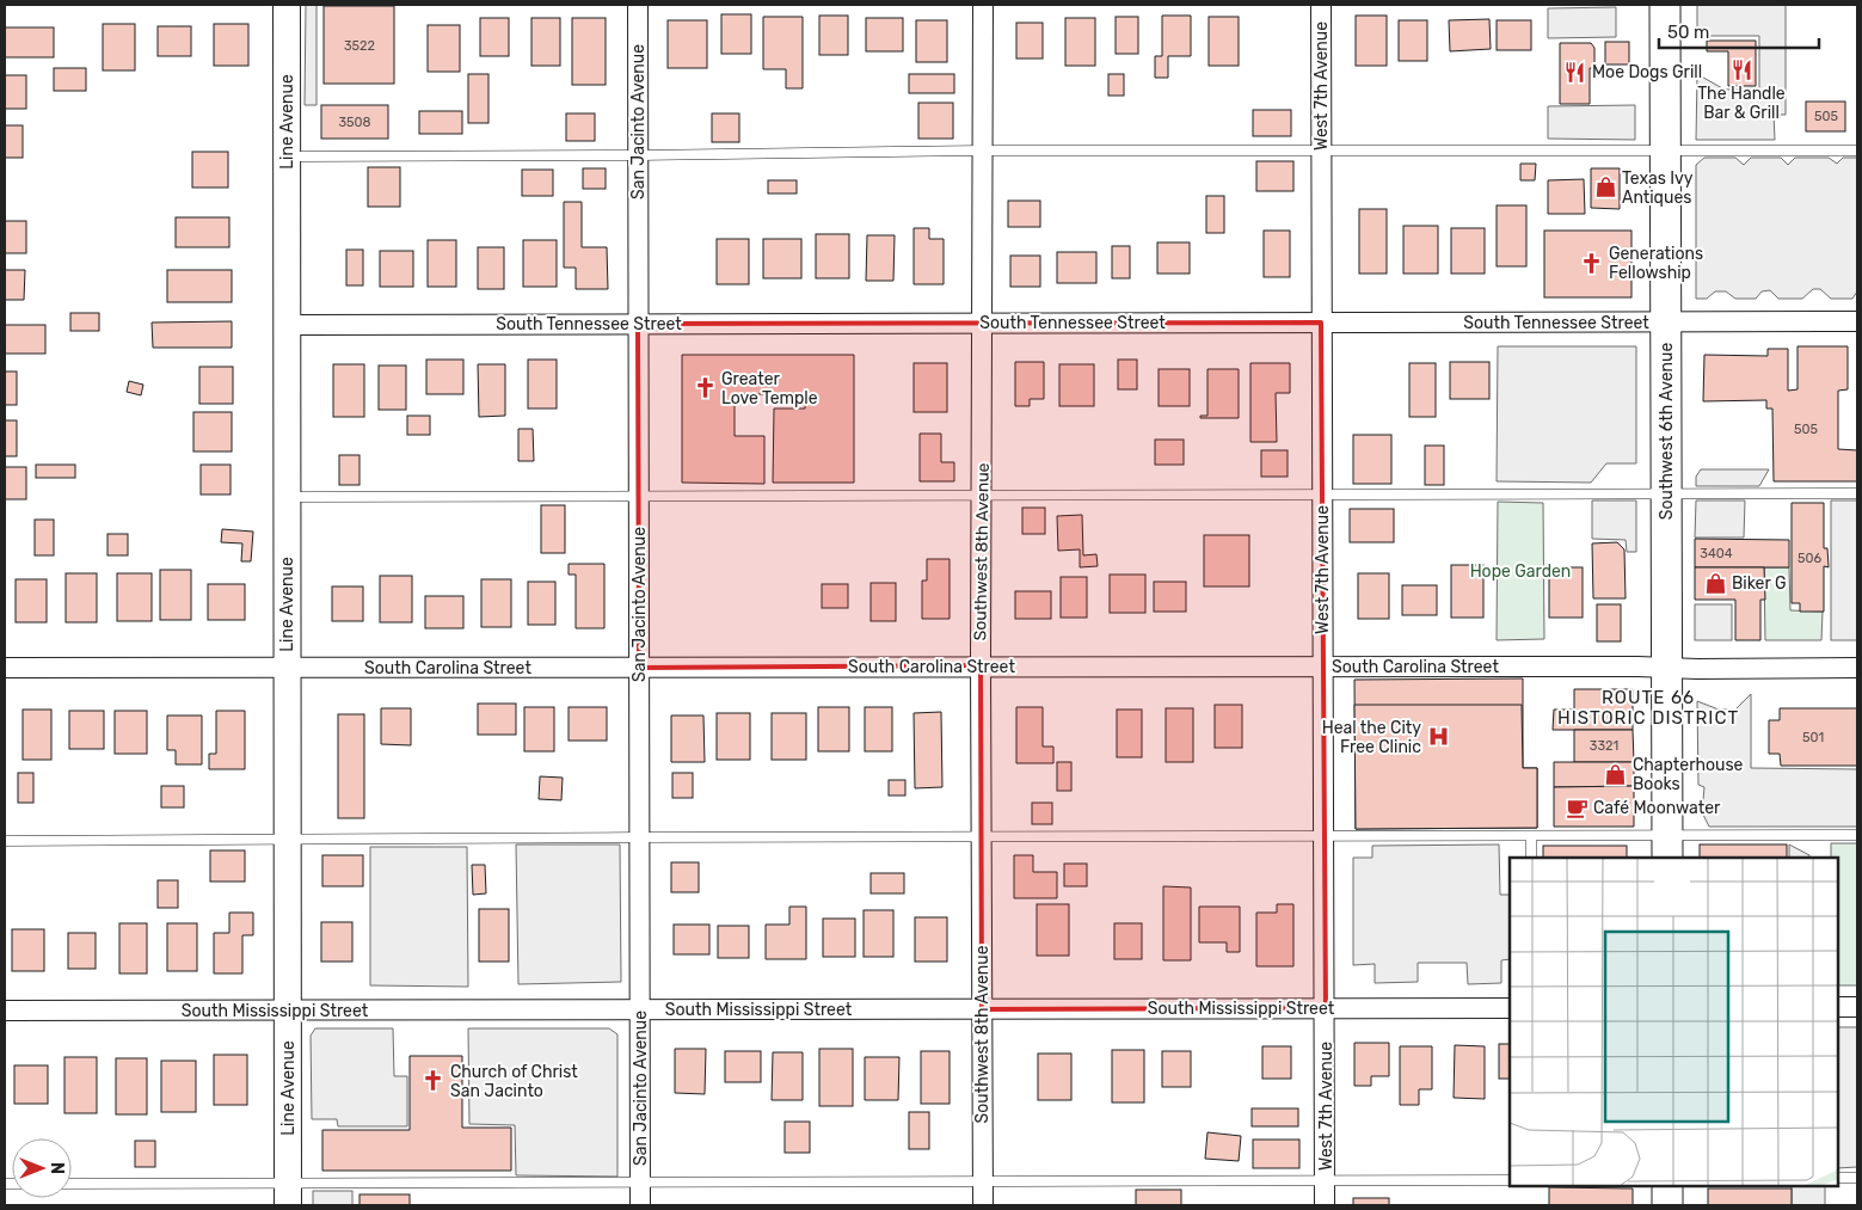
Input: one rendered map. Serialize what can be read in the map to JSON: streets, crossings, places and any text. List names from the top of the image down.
{
  "streets": {
    "main road": ["Line Avenue", "Southwest 6th Avenue"],
    "street": [
      "West 7th Avenue",
      "San Jacinto Avenue",
      "South Tennessee Street",
      "Southwest 8th Avenue",
      "South Carolina Street",
      "South Mississippi Street"
    ]
  },
  "crossings": [
    ["West 7th Avenue", "South Tennessee Street"],
    ["West 7th Avenue", "South Carolina Street"],
    ["West 7th Avenue", "South Mississippi Street"],
    ["Line Avenue", "South Tennessee Street"],
    ["Line Avenue", "South Carolina Street"],
    ["Line Avenue", "South Mississippi Street"],
    ["San Jacinto Avenue", "South Tennessee Street"],
    ["San Jacinto Avenue", "South Carolina Street"],
    ["San Jacinto Avenue", "South Mississippi Street"],
    ["South Tennessee Street", "Southwest 6th Avenue"],
    ["South Tennessee Street", "Southwest 8th Avenue"],
    ["Southwest 6th Avenue", "South Carolina Street"],
    ["Southwest 8th Avenue", "South Carolina Street"],
    ["Southwest 8th Avenue", "South Mississippi Street"]
  ],
  "districts": ["ROUTE 66 HISTORIC DISTRICT"],
  "parks": ["Hope Garden"],
  "places": {
    "restaurant": ["The Handle Bar & Grill", "Moe Dogs Grill"],
    "shop": ["Texas Ivy Antiques", "Biker G", "Chapterhouse Books"],
    "church": ["Generations Fellowship", "Greater Love Temple", "Church of Christ San Jacinto"],
    "hospital": ["Heal the City Free Clinic"],
    "cafe": ["Café Moonwater"]
  },
  "house_numbers": [
    "3522",
    "505",
    "3508",
    "505",
    "3404",
    "506",
    "501",
    "3321"
  ],
  "scale_bar": "50 m",
  "north": "right"
}
